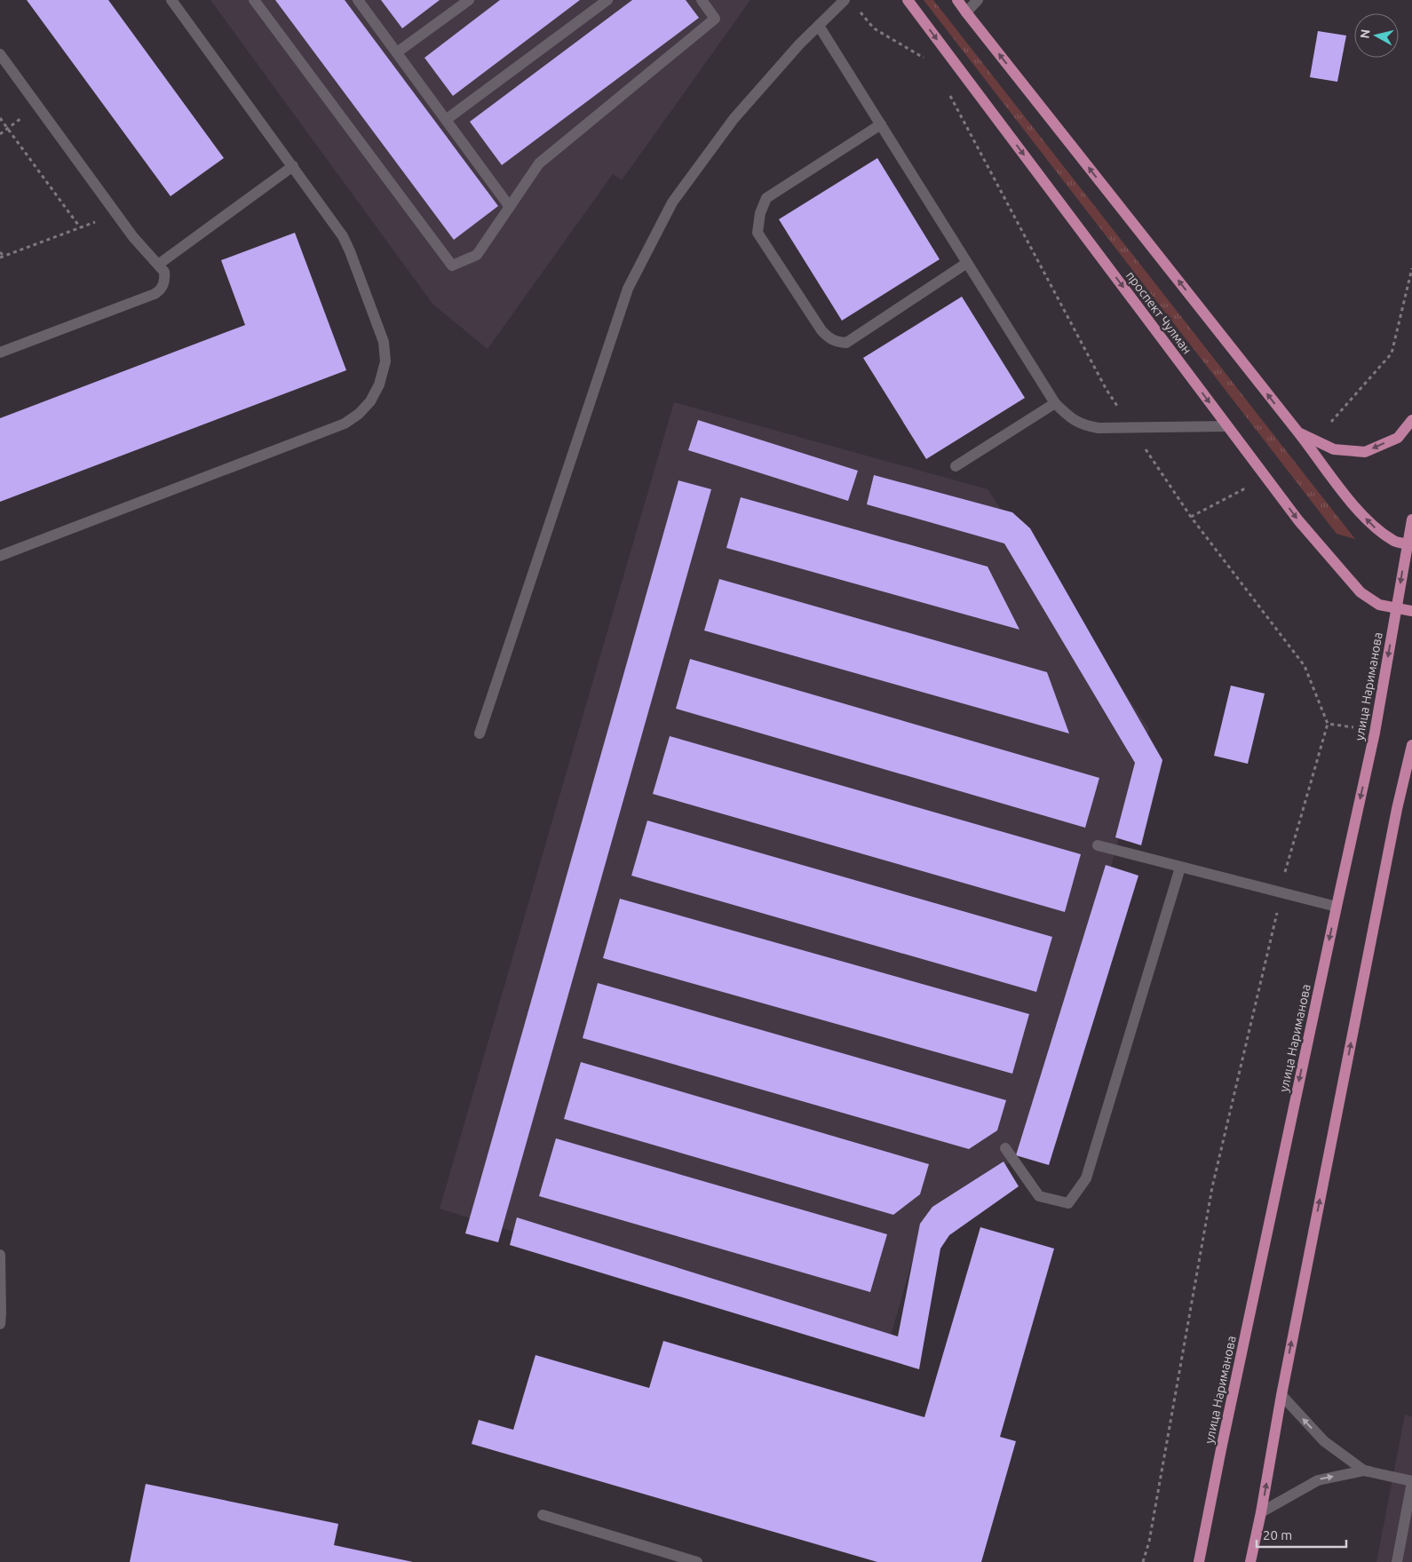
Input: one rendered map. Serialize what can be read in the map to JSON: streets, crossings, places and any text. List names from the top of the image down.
{
  "streets": {
    "main road": ["проспект Чулман", "улица Нариманова"]
  },
  "crossings": [
    ["проспект Чулман", "улица Нариманова"]
  ],
  "scale_bar": "20 m",
  "north": "left"
}
